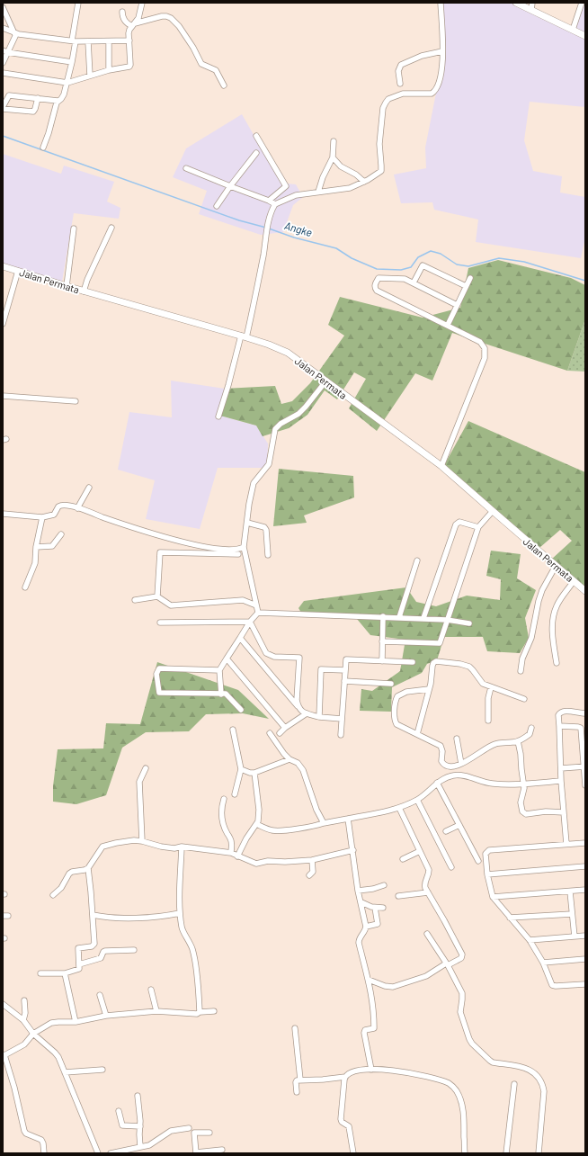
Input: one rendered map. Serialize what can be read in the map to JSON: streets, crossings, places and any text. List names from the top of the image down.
{
  "streets": {
    "main road": ["Jalan Permata"]
  },
  "water": ["Angke"]
}
